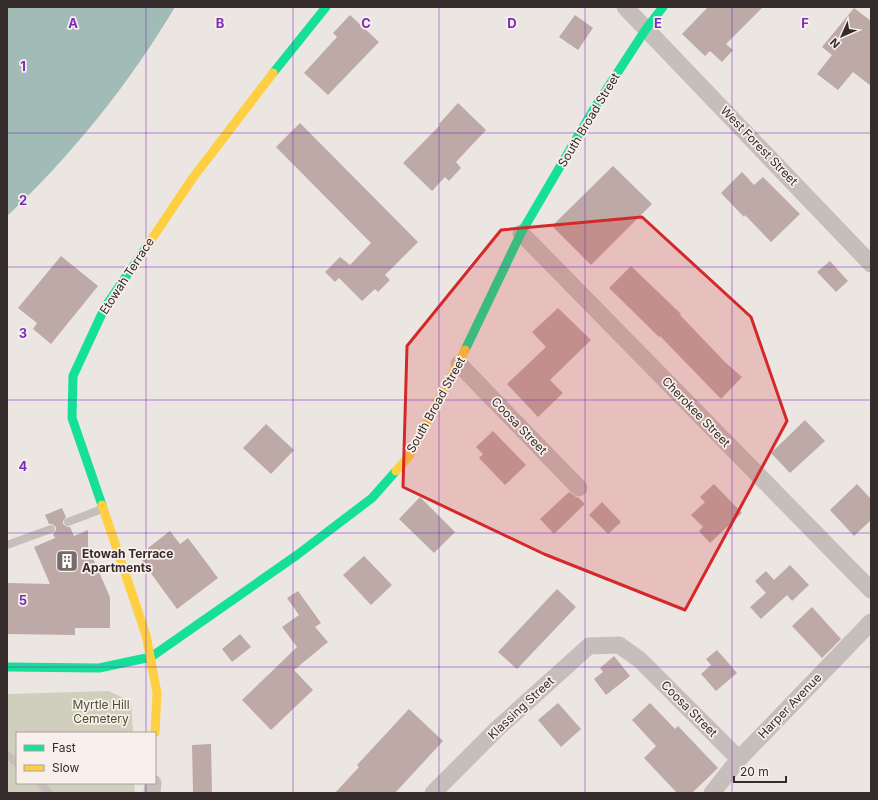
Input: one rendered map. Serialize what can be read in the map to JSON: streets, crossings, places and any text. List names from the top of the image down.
{
  "streets": {
    "main road": ["South Broad Street", "Etowah Terrace"],
    "street": [
      "West Forest Street",
      "Cherokee Street",
      "Coosa Street",
      "Harper Avenue",
      "Klassing Street"
    ]
  },
  "crossings": [
    ["South Broad Street", "West Forest Street"],
    ["South Broad Street", "Etowah Terrace"],
    ["South Broad Street", "Cherokee Street"],
    ["South Broad Street", "Coosa Street"],
    ["Coosa Street", "Harper Avenue"],
    ["Coosa Street", "Klassing Street"]
  ],
  "parks": ["Myrtle Hill Cemetery"],
  "places": {
    "building": ["Etowah Terrace Apartments"]
  },
  "legend": ["Fast", "Slow"],
  "scale_bar": "20 m",
  "north": "bottom left",
  "grid": {
    "columns": [
      "A",
      "B",
      "C",
      "D",
      "E",
      "F"
    ],
    "rows": [
      "1",
      "2",
      "3",
      "4",
      "5"
    ]
  }
}
